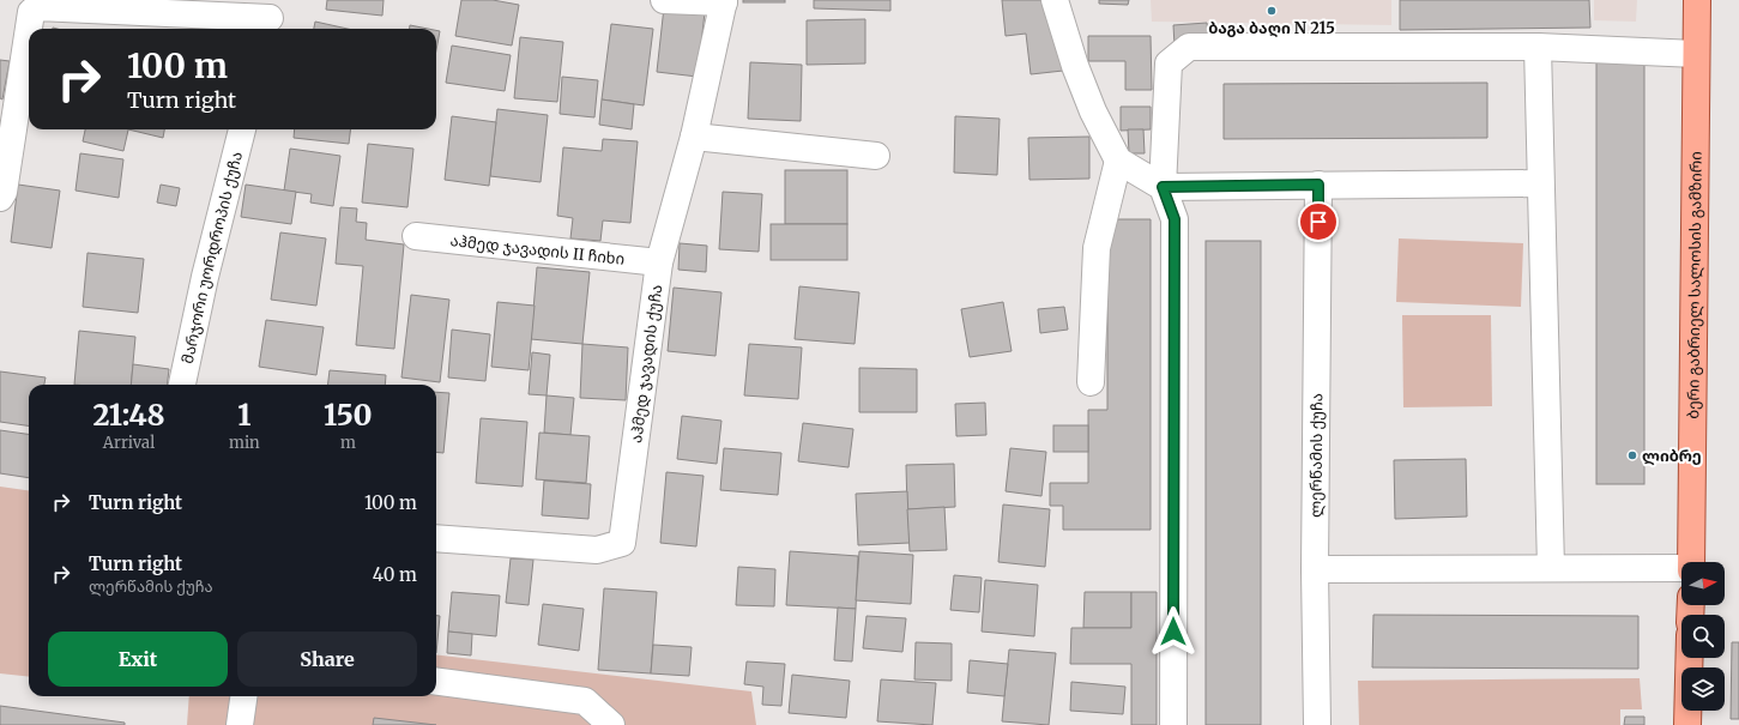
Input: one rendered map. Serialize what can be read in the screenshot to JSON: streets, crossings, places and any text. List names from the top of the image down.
{
  "streets": {
    "main road": ["ბერი გაბრიელ სალოსის გამზირი"],
    "street": [
      "აჰმედ ჯავადის II ჩიხი",
      "მარჯორი უორდროპის ქუჩა",
      "აჰმედ ჯავადის ქუჩა",
      "ლერწამის ქუჩა"
    ]
  },
  "crossings": [
    ["აჰმედ ჯავადის II ჩიხი", "აჰმედ ჯავადის ქუჩა"]
  ],
  "places": ["ბაგა ბაღი N 215", "ლიბრე"],
  "north": "right",
  "page": {
    "turn": ["100 m", "Turn right"],
    "eta": [
      "21:48",
      "Arrival",
      "1",
      "min",
      "150",
      "m"
    ],
    "list": [
      {
        "name": "Turn right",
        "value": "100 m"
      },
      {
        "name": "Turn right",
        "note": "ლერწამის ქუჩა",
        "value": "40 m"
      }
    ],
    "buttons": ["Exit", "Share"]
  }
}
